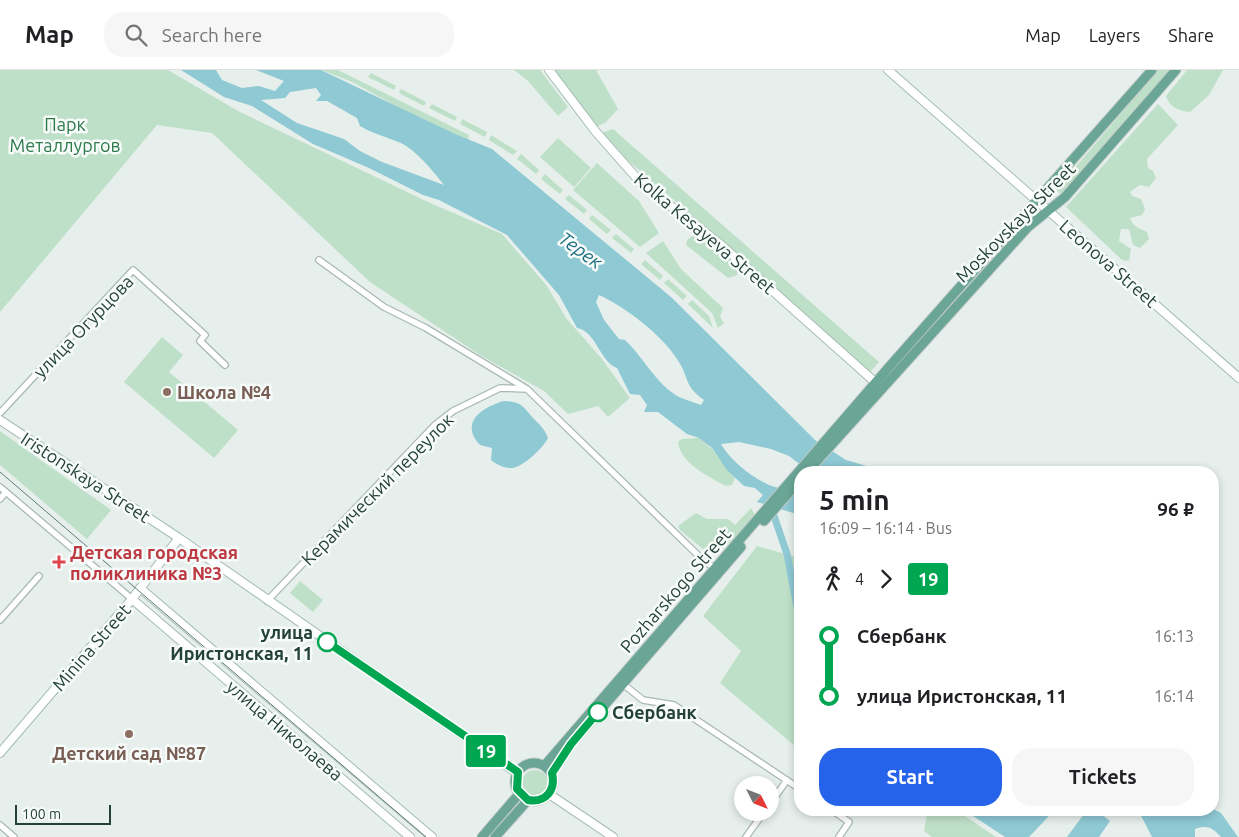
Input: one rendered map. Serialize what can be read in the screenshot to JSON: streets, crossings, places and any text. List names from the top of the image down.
{
  "streets": {
    "main road": ["Moskovskaya Street", "Pozharskogo Street"],
    "street": [
      "Kolka Kesayeva Street",
      "Leonova Street",
      "улица Огурцова",
      "Iristonskaya Street",
      "Керамический переулок",
      "Minina Street",
      "улица Николаева"
    ]
  },
  "crossings": [
    ["Moskovskaya Street", "Kolka Kesayeva Street"],
    ["Moskovskaya Street", "Leonova Street"],
    ["Moskovskaya Street", "Pozharskogo Street"],
    ["Iristonskaya Street", "Керамический переулок"],
    ["Iristonskaya Street", "Pozharskogo Street"],
    ["Iristonskaya Street", "Minina Street"],
    ["Minina Street", "улица Николаева"]
  ],
  "water": ["Терек"],
  "parks": ["Парк Металлургов"],
  "places": {
    "other": [
      "Школа №4",
      "улица Иристонская, 11",
      "Сбербанк",
      "Детский сад №87"
    ],
    "health": ["Детская городская поликлиника №3"]
  },
  "lines": ["bus line 19"],
  "scale_bar": "100 m",
  "north": "bottom right",
  "page": {
    "header": "Map",
    "search": "Search here",
    "nav": ["Map", "Layers", "Share"],
    "on_map": "19",
    "heading": ["5 min", "16:09 – 16:14 · Bus", "96 ₽"],
    "legs": ["4", "19"],
    "list": [
      {
        "name": "Сбербанк",
        "value": "16:13"
      },
      {
        "name": "улица Иристонская, 11",
        "value": "16:14"
      }
    ],
    "buttons": ["Start", "Tickets"],
    "scale": "100 m"
  }
}
